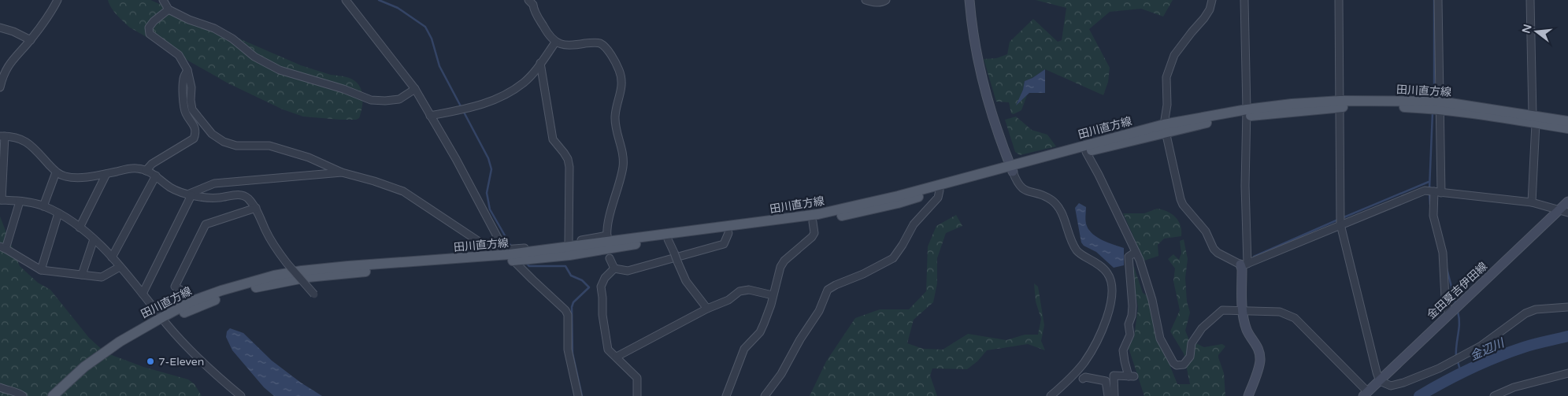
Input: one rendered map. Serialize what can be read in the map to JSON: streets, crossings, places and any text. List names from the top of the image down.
{
  "streets": {
    "main road": ["田川直方線"],
    "street": ["金田夏吉伊田線"]
  },
  "water": ["金辺川"],
  "places": ["7-Eleven"],
  "north": "left"
}
